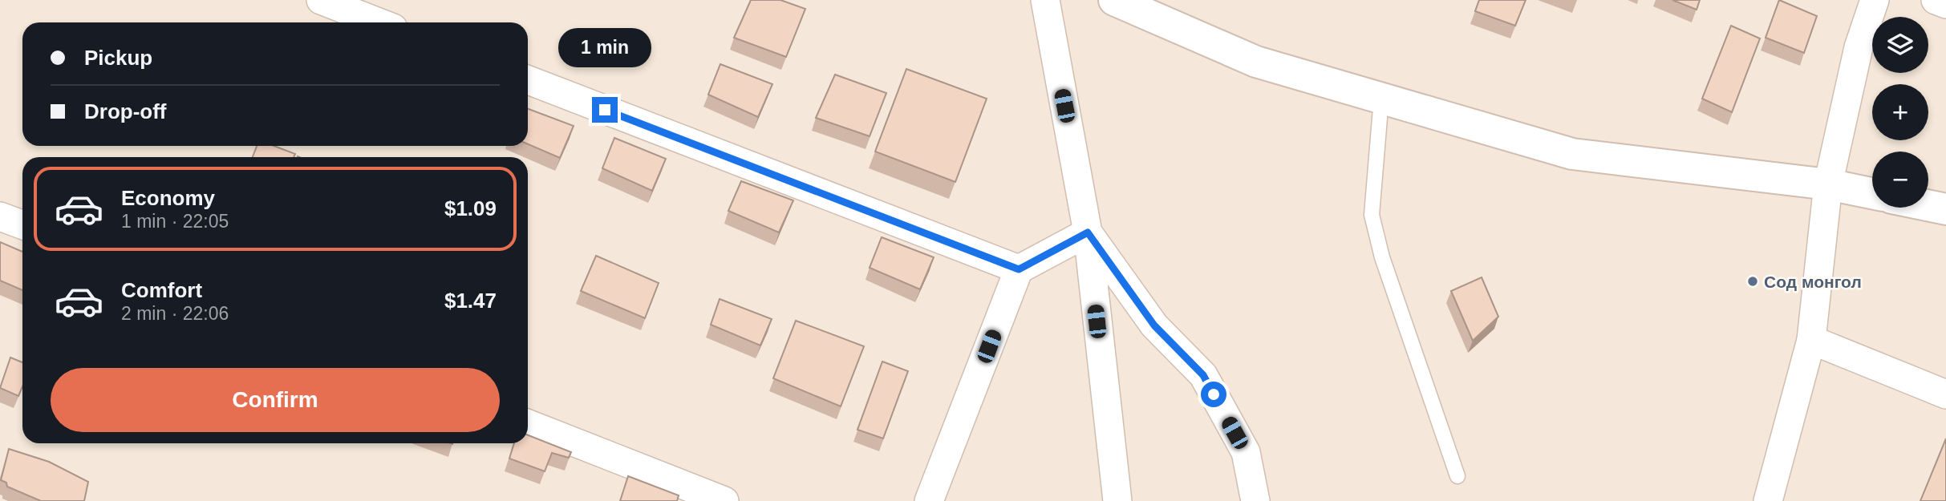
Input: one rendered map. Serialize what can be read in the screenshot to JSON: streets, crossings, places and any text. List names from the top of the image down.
{
  "places": ["Сод монгол"],
  "page": {
    "map_buttons": ["+", "−"],
    "banner": ["Pickup", "Drop-off"],
    "bubble": "1 min",
    "list": [
      {
        "name": "Economy",
        "note": "1 min · 22:05",
        "value": "$1.09"
      },
      {
        "name": "Comfort",
        "note": "2 min · 22:06",
        "value": "$1.47"
      }
    ],
    "buttons": "Confirm"
  }
}
